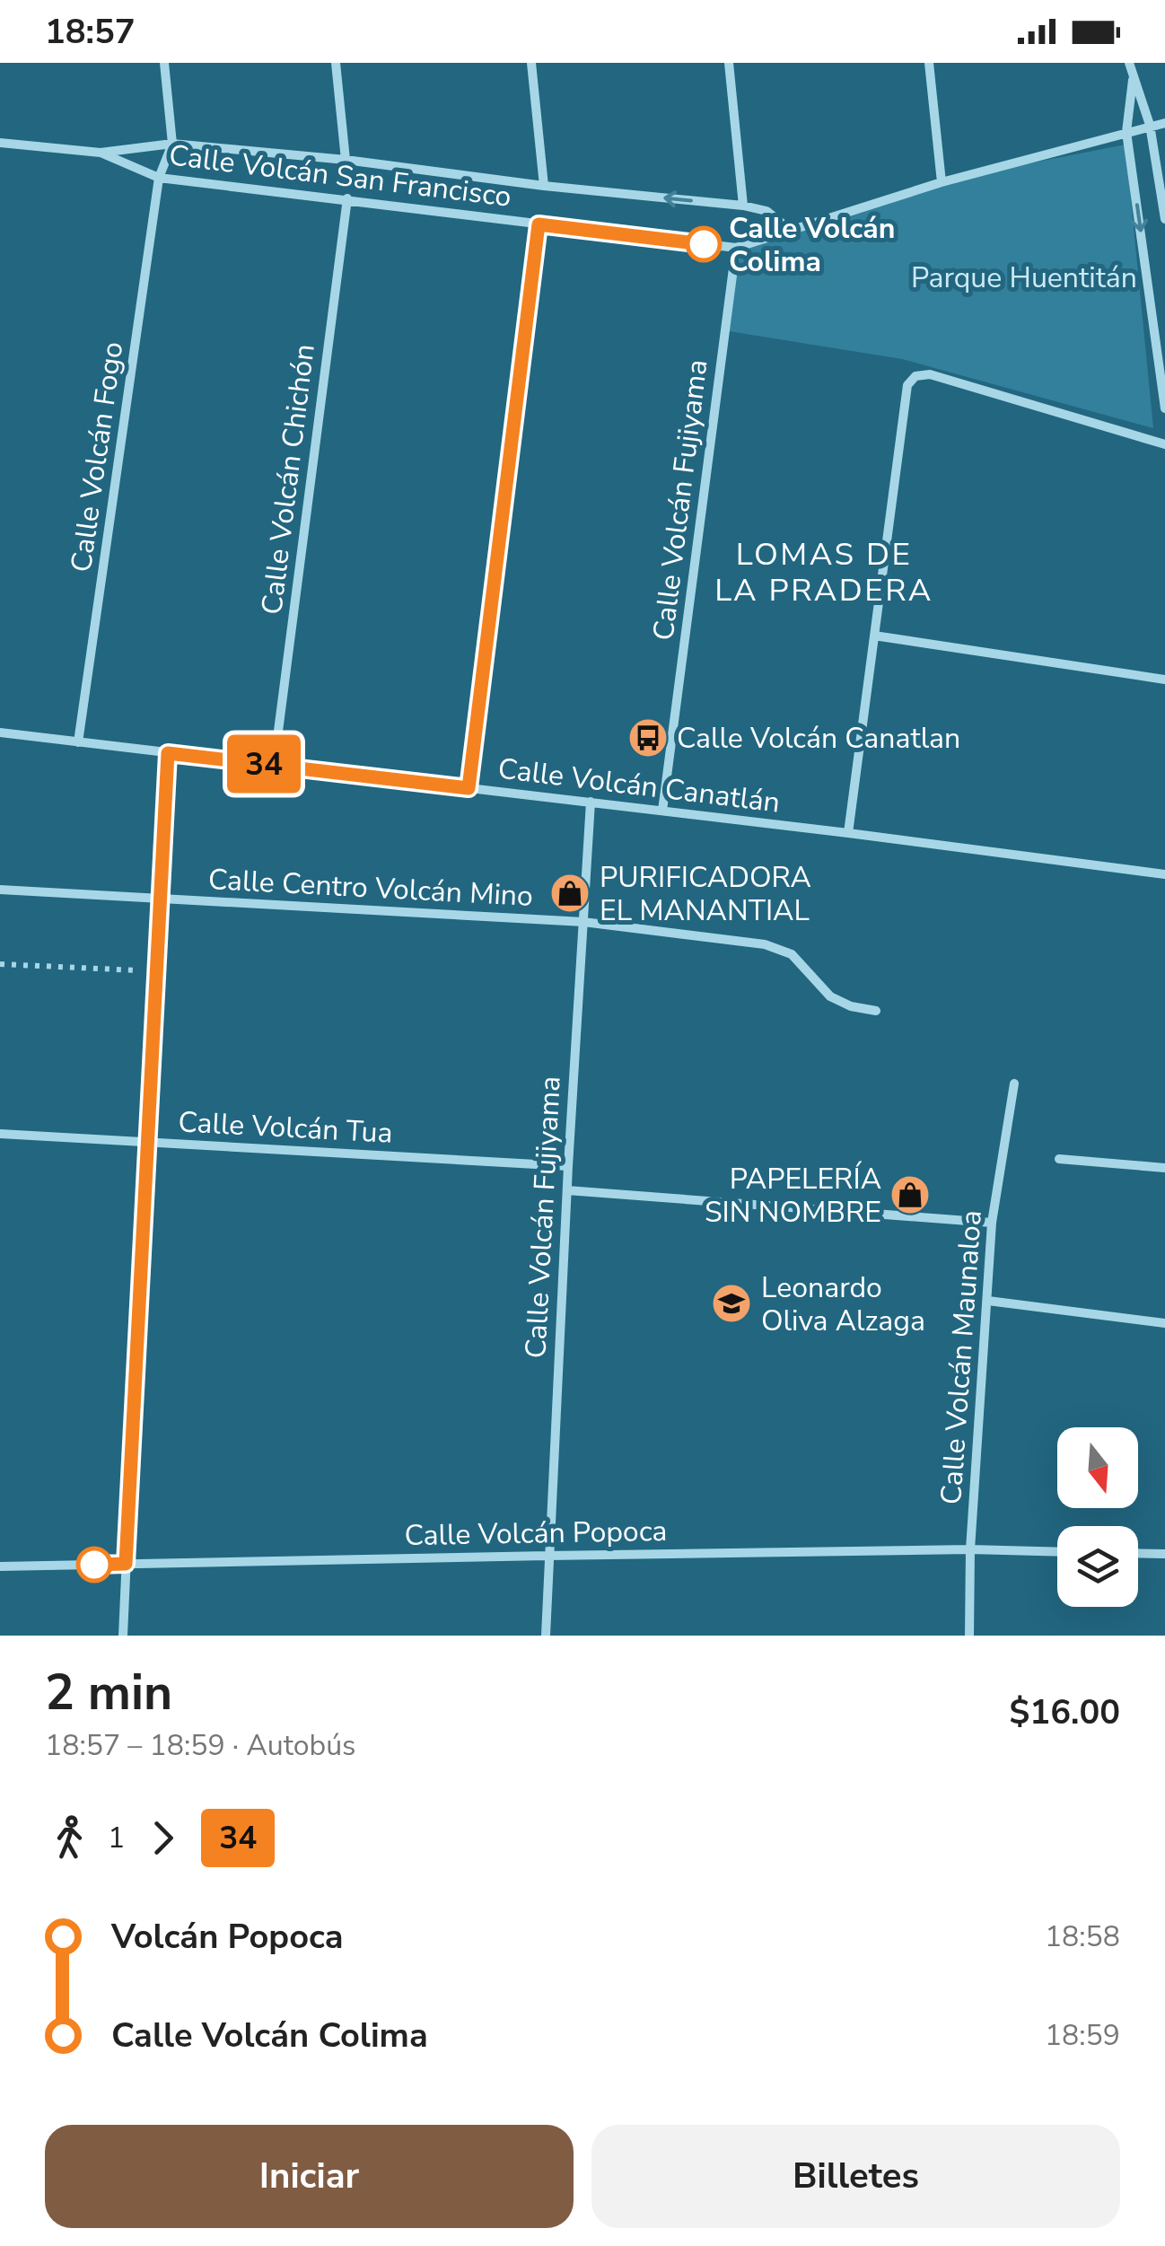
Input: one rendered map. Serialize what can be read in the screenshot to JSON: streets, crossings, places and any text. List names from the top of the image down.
{
  "streets": {
    "street": [
      "Calle Volcán San Francisco",
      "Calle Volcán Fogo",
      "Calle Volcán Chichón",
      "Calle Volcán Fujiyama",
      "Calle Volcán Canatlán",
      "Calle Centro Volcán Mino",
      "Calle Volcán Tua",
      "Calle Volcán Maunaloa",
      "Calle Volcán Popoca"
    ]
  },
  "crossings": [
    ["Calle Volcán San Francisco", "Calle Volcán Fogo"],
    ["Calle Volcán San Francisco", "Calle Volcán Chichón"],
    ["Calle Volcán San Francisco", "Calle Volcán Fujiyama"],
    ["Calle Volcán Fogo", "Calle Volcán Canatlán"],
    ["Calle Volcán Chichón", "Calle Volcán Canatlán"],
    ["Calle Volcán Fujiyama", "Calle Volcán Canatlán"],
    ["Calle Volcán Fujiyama", "Calle Centro Volcán Mino"],
    ["Calle Volcán Fujiyama", "Calle Volcán Tua"],
    ["Calle Volcán Fujiyama", "Calle Volcán Popoca"],
    ["Calle Volcán Maunaloa", "Calle Volcán Popoca"]
  ],
  "districts": ["LOMAS DE LA PRADERA"],
  "parks": ["Parque Huentitán"],
  "places": {
    "other": ["Calle Volcán Colima"],
    "bus stop": ["Calle Volcán Canatlan"],
    "shop": ["PURIFICADORA EL MANANTIAL", "PAPELERÍA SIN NOMBRE"],
    "school or university": ["Leonardo Oliva Alzaga"]
  },
  "lines": ["bus line 34"],
  "north": "bottom",
  "page": {
    "status": "18:57",
    "on_map": "34",
    "heading": ["2 min", "18:57 – 18:59 · Autobús", "$16.00"],
    "legs": ["1", "34"],
    "list": [
      {
        "name": "Volcán Popoca",
        "value": "18:58"
      },
      {
        "name": "Calle Volcán Colima",
        "value": "18:59"
      }
    ],
    "buttons": ["Iniciar", "Billetes"]
  }
}
